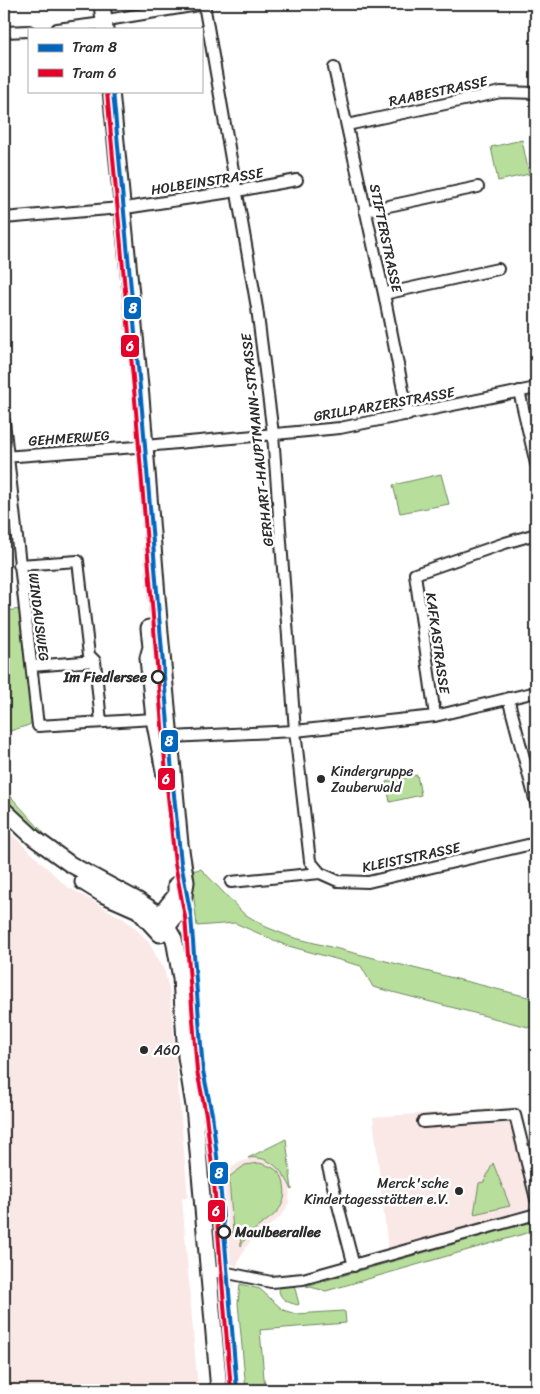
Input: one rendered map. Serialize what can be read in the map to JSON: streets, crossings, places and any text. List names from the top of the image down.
{
  "streets": {
    "street": [
      "RAABESTRASSE",
      "HOLBEINSTRASSE",
      "STIFTERSTRASSE",
      "GRILLPARZERSTRASSE",
      "GEHMERWEG",
      "GERHART-HAUPTMANN-STRASSE",
      "WINDAUSWEG",
      "KAFKASTRASSE",
      "KLEISTSTRASSE"
    ]
  },
  "crossings": [
    ["RAABESTRASSE", "STIFTERSTRASSE"],
    ["HOLBEINSTRASSE", "GERHART-HAUPTMANN-STRASSE"],
    ["STIFTERSTRASSE", "GRILLPARZERSTRASSE"],
    ["GRILLPARZERSTRASSE", "GEHMERWEG"],
    ["GRILLPARZERSTRASSE", "GERHART-HAUPTMANN-STRASSE"],
    ["GEHMERWEG", "WINDAUSWEG"],
    ["GERHART-HAUPTMANN-STRASSE", "KLEISTSTRASSE"]
  ],
  "places": [
    "Im Fiedlersee",
    "Kindergruppe Zauberwald",
    "A60",
    "Merck'sche Kindertagesstätten e.V.",
    "Maulbeerallee"
  ],
  "lines": ["tram line 8", "tram line 6"],
  "legend": ["Tram 8", "Tram 6"]
}
